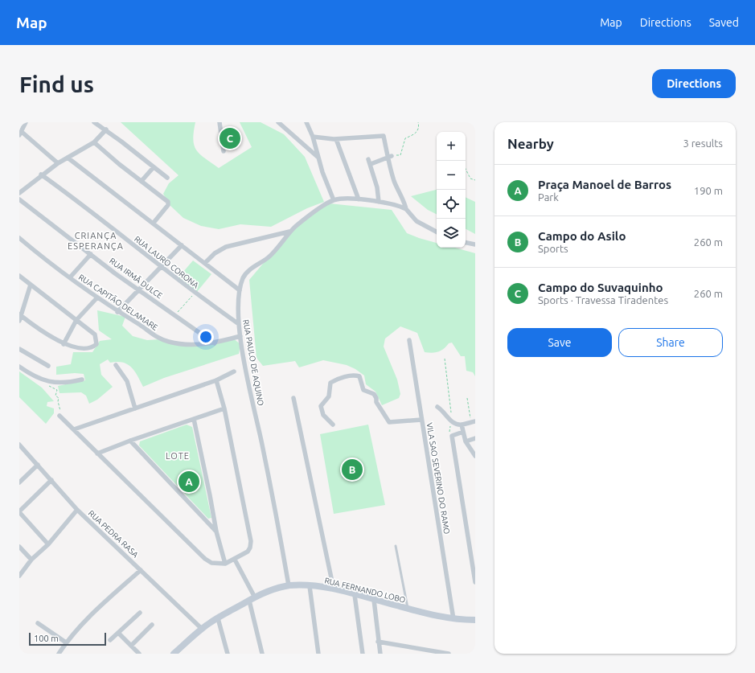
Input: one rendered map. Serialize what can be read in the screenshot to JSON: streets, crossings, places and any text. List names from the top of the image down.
{
  "streets": {
    "main road": ["RUA FERNANDO LOBO"],
    "street": [
      "RUA LAURO CORONA",
      "RUA IRMÃ DULCE",
      "RUA CAPITÃO DELAMARE",
      "RUA PAULO DE AQUINO",
      "VILA SAO SEVERINO DO RAMO",
      "RUA PEDRA RASA"
    ]
  },
  "crossings": [
    ["RUA LAURO CORONA", "RUA PAULO DE AQUINO"],
    ["RUA IRMÃ DULCE", "RUA CAPITÃO DELAMARE"],
    ["RUA CAPITÃO DELAMARE", "RUA PAULO DE AQUINO"],
    ["RUA PAULO DE AQUINO", "RUA FERNANDO LOBO"],
    ["VILA SAO SEVERINO DO RAMO", "RUA FERNANDO LOBO"],
    ["RUA PEDRA RASA", "RUA FERNANDO LOBO"]
  ],
  "districts": ["CRIANÇA ESPERANÇA", "LOTE"],
  "scale_bar": "100 m",
  "page": {
    "header": "Map",
    "nav": ["Map", "Directions", "Saved"],
    "buttons": [
      "Directions",
      ["Save", "Share"]
    ],
    "title": "Find us",
    "heading": ["Nearby", "3 results"],
    "pins": ["C", "B", "A"],
    "map_buttons": ["+", "−"],
    "list": [
      {
        "mark": "A",
        "name": "Praça Manoel de Barros",
        "note": "Park",
        "value": "190 m"
      },
      {
        "mark": "B",
        "name": "Campo do Asilo",
        "note": "Sports",
        "value": "260 m"
      },
      {
        "mark": "C",
        "name": "Campo do Suvaquinho",
        "note": "Sports · Travessa Tiradentes",
        "value": "260 m"
      }
    ],
    "scale": "100 m"
  }
}
